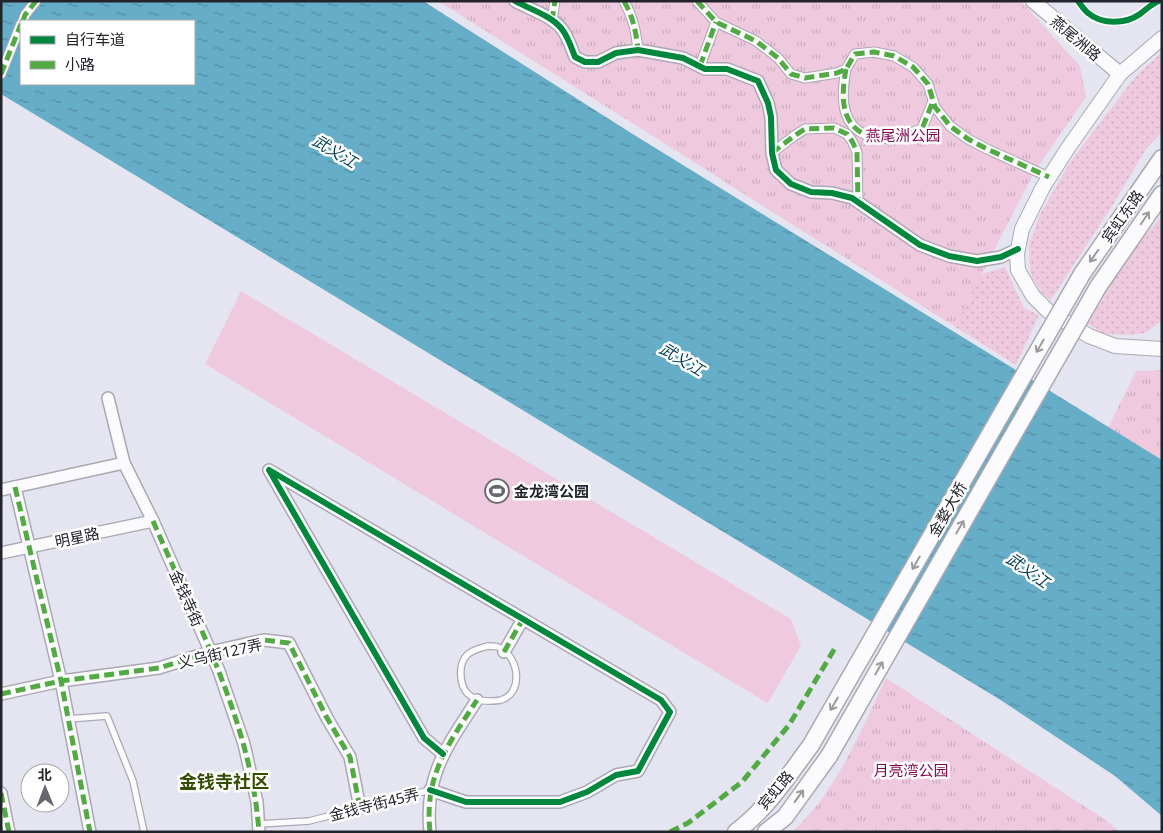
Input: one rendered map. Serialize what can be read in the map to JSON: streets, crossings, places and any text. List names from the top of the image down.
{
  "streets": {
    "main road": ["宾虹东路", "金婺大桥", "宾虹路"],
    "street": [
      "燕尾洲路",
      "明星路",
      "金钱寺街",
      "义乌街127弄"
    ],
    "lane": ["金钱寺街45弄"]
  },
  "crossings": [
    ["宾虹东路", "金婺大桥"],
    ["金婺大桥", "宾虹路"],
    ["明星路", "金钱寺街"],
    ["金钱寺街", "义乌街127弄"],
    ["金钱寺街", "金钱寺街45弄"],
    ["义乌街127弄", "金钱寺街45弄"]
  ],
  "districts": ["金钱寺社区"],
  "water": ["武义江"],
  "parks": ["燕尾洲公园", "月亮湾公园"],
  "places": {
    "sports": ["金龙湾公园"]
  },
  "legend": ["自行车道", "小路"],
  "north": "top"
}
